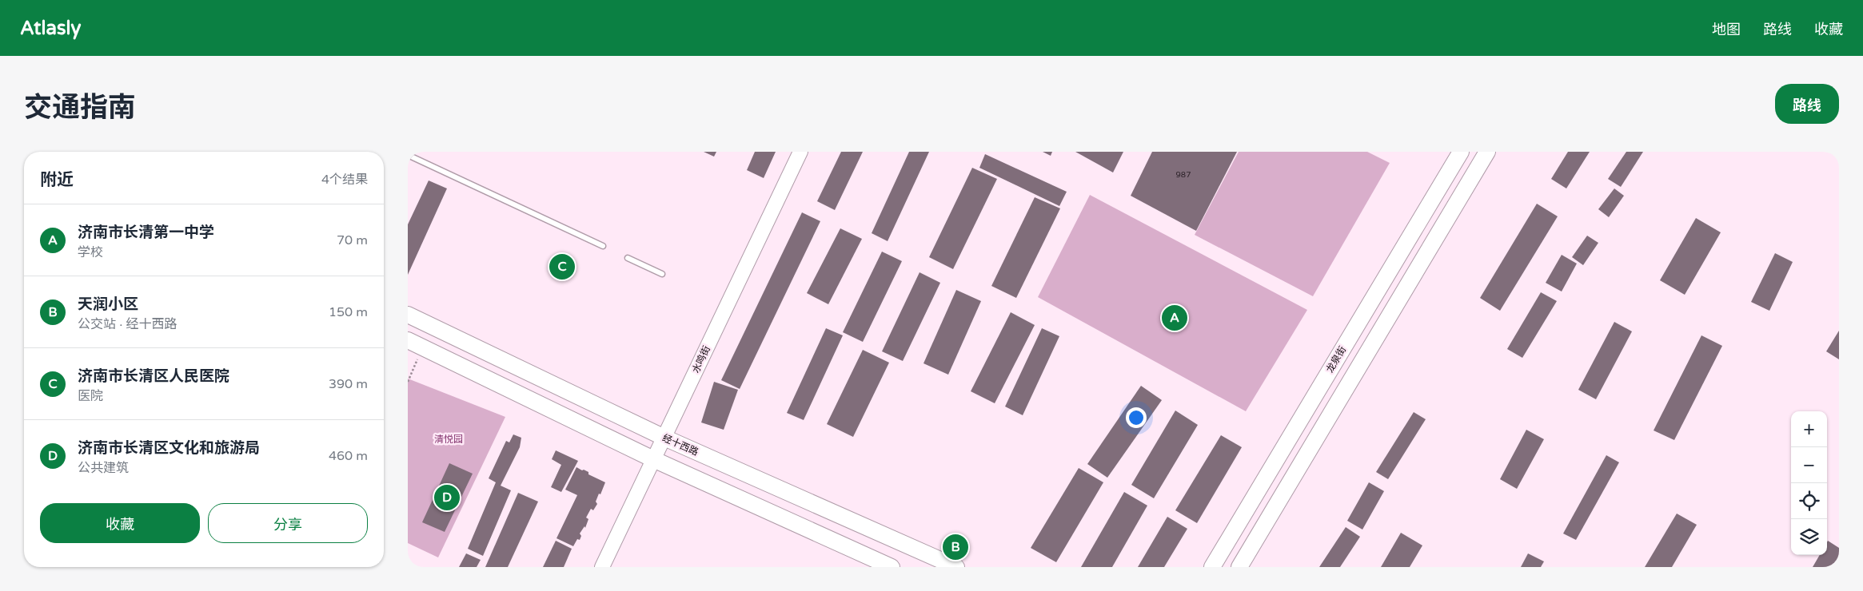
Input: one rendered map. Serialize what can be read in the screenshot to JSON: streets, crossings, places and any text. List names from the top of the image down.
{
  "streets": {
    "main road": ["龙泉街", "经十西路"],
    "street": ["水鸣街"]
  },
  "crossings": [
    ["水鸣街", "经十西路"]
  ],
  "parks": ["清悦园"],
  "house_numbers": ["987"],
  "page": {
    "header": "Atlasly",
    "nav": ["地图", "路线", "收藏"],
    "title": "交通指南",
    "buttons": [
      "路线",
      ["收藏", "分享"]
    ],
    "heading": ["附近", "4个结果"],
    "list": [
      {
        "mark": "A",
        "name": "济南市长清第一中学",
        "note": "学校",
        "value": "70 m"
      },
      {
        "mark": "B",
        "name": "天润小区",
        "note": "公交站 · 经十西路",
        "value": "150 m"
      },
      {
        "mark": "C",
        "name": "济南市长清区人民医院",
        "note": "医院",
        "value": "390 m"
      },
      {
        "mark": "D",
        "name": "济南市长清区文化和旅游局",
        "note": "公共建筑",
        "value": "460 m"
      }
    ],
    "pins": [
      "C",
      "A",
      "D",
      "B"
    ],
    "map_buttons": ["+", "−"]
  }
}
